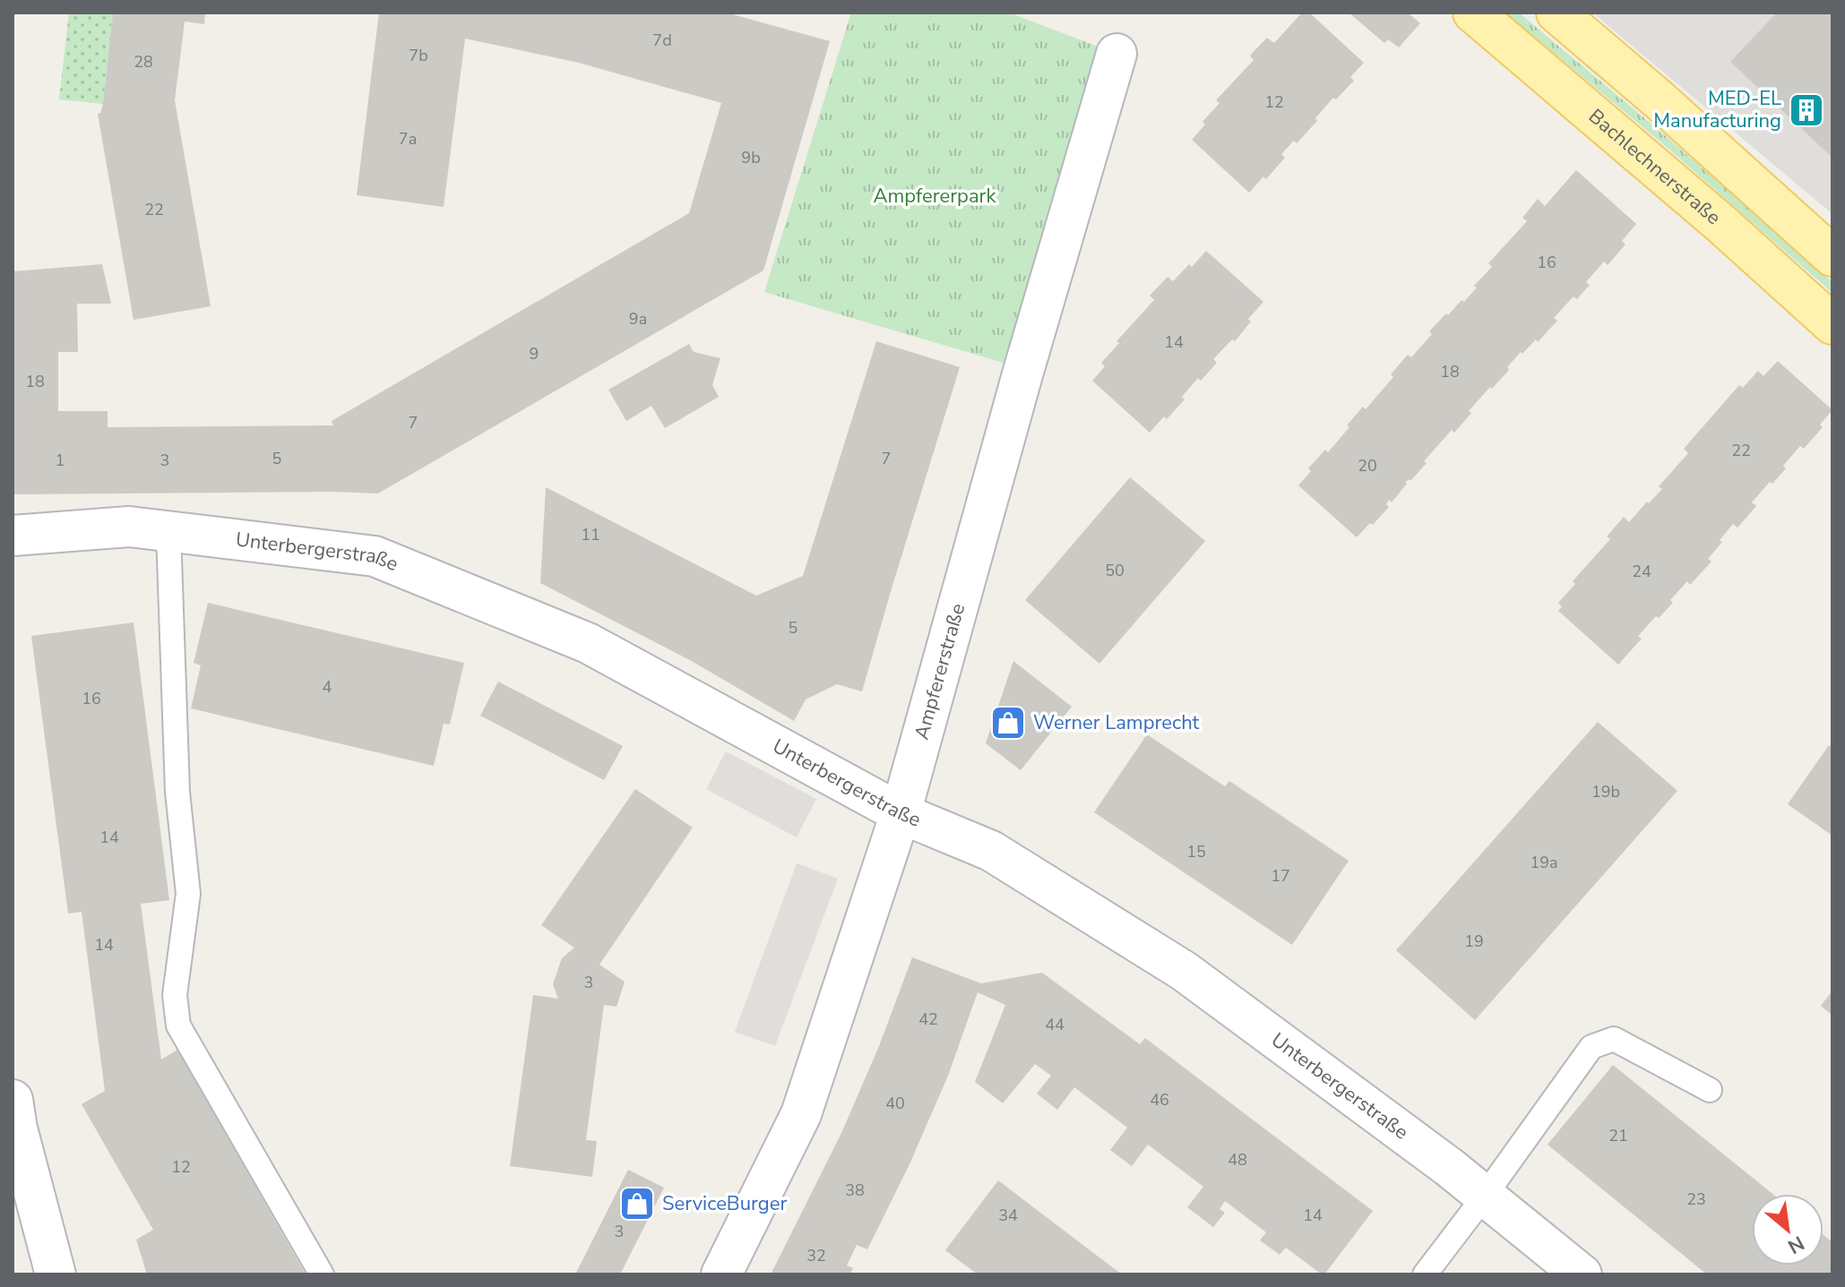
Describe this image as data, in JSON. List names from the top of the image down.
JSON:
{
  "streets": {
    "main road": ["Bachlechnerstraße"],
    "street": ["Unterbergerstraße", "Ampfererstraße"]
  },
  "crossings": [
    ["Unterbergerstraße", "Ampfererstraße"]
  ],
  "parks": ["Ampfererpark"],
  "places": {
    "building": ["MED-EL Manufacturing"],
    "shop": ["Werner Lamprecht", "ServiceBurger"]
  },
  "house_numbers": [
    "7d",
    "7b",
    "28",
    "12",
    "7a",
    "9b",
    "22",
    "16",
    "9a",
    "14",
    "9",
    "18",
    "18",
    "7",
    "22",
    "5",
    "7",
    "1",
    "3",
    "20",
    "11",
    "50",
    "24",
    "5",
    "4",
    "16",
    "19b",
    "14",
    "15",
    "19a",
    "17",
    "19",
    "14",
    "3",
    "42",
    "44",
    "46",
    "40",
    "21",
    "48",
    "12",
    "38",
    "23",
    "34",
    "14",
    "3",
    "32"
  ],
  "north": "bottom right"
}
